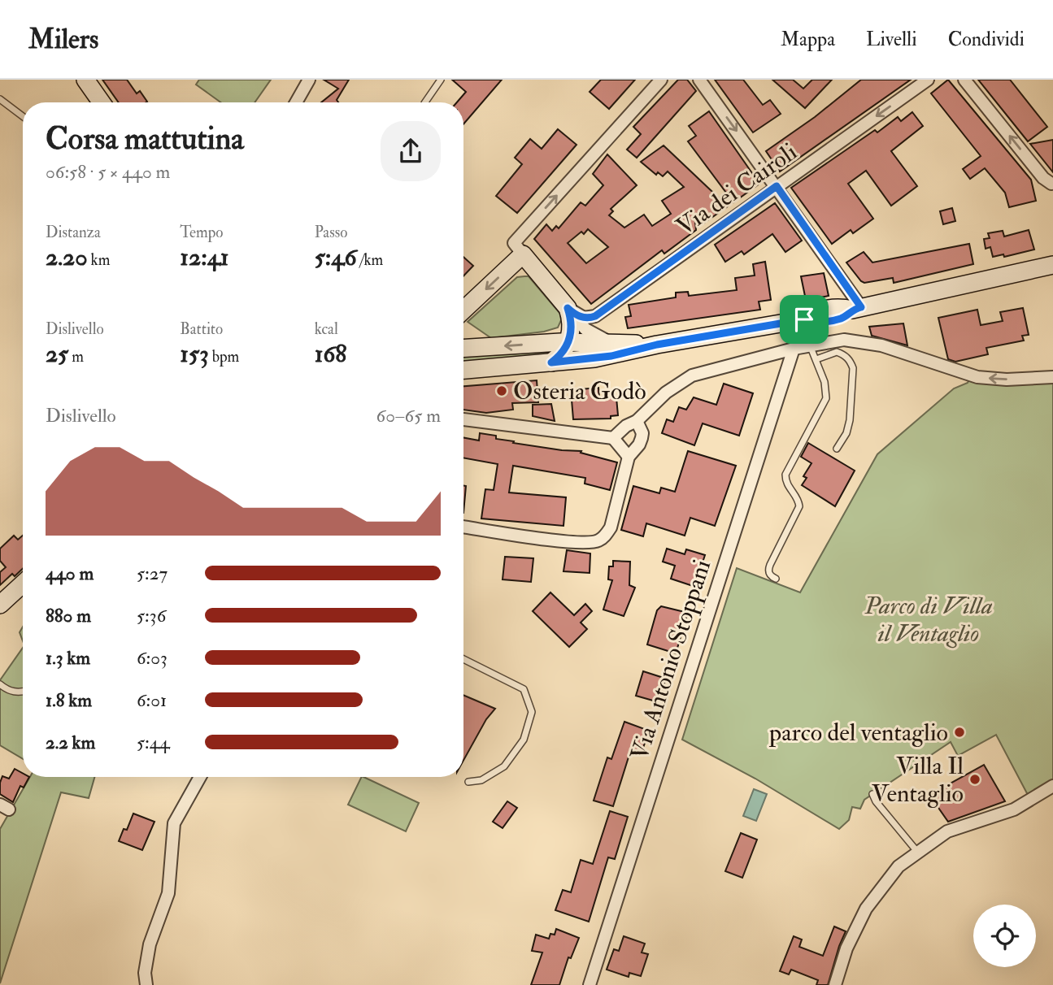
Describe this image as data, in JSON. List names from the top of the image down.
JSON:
{
  "streets": {
    "street": ["Via dei Cairoli", "Via Antonio Stoppani"]
  },
  "one_way": ["Via dei Cairoli"],
  "parks": ["Parco di Villa il Ventaglio"],
  "places": ["Osteria Godò", "parco del ventaglio", "Villa Il Ventaglio"],
  "page": {
    "header": "Milers",
    "nav": ["Mappa", "Livelli", "Condividi"],
    "heading": ["Corsa mattutina", "06:58 · 5 × 440 m"],
    "stats": [
      ["Distanza", "2.20 km"],
      ["Tempo", "12:41"],
      ["Passo", "5:46 /km"],
      ["Dislivello", "25 m"],
      ["Battito", "153 bpm"],
      ["kcal", "168"]
    ],
    "chart": ["Dislivello", "60–65 m"],
    "list": [
      {
        "name": "440 m",
        "note": "5:27"
      },
      {
        "name": "880 m",
        "note": "5:36"
      },
      {
        "name": "1.3 km",
        "note": "6:03"
      },
      {
        "name": "1.8 km",
        "note": "6:01"
      },
      {
        "name": "2.2 km",
        "note": "5:44"
      }
    ]
  }
}
